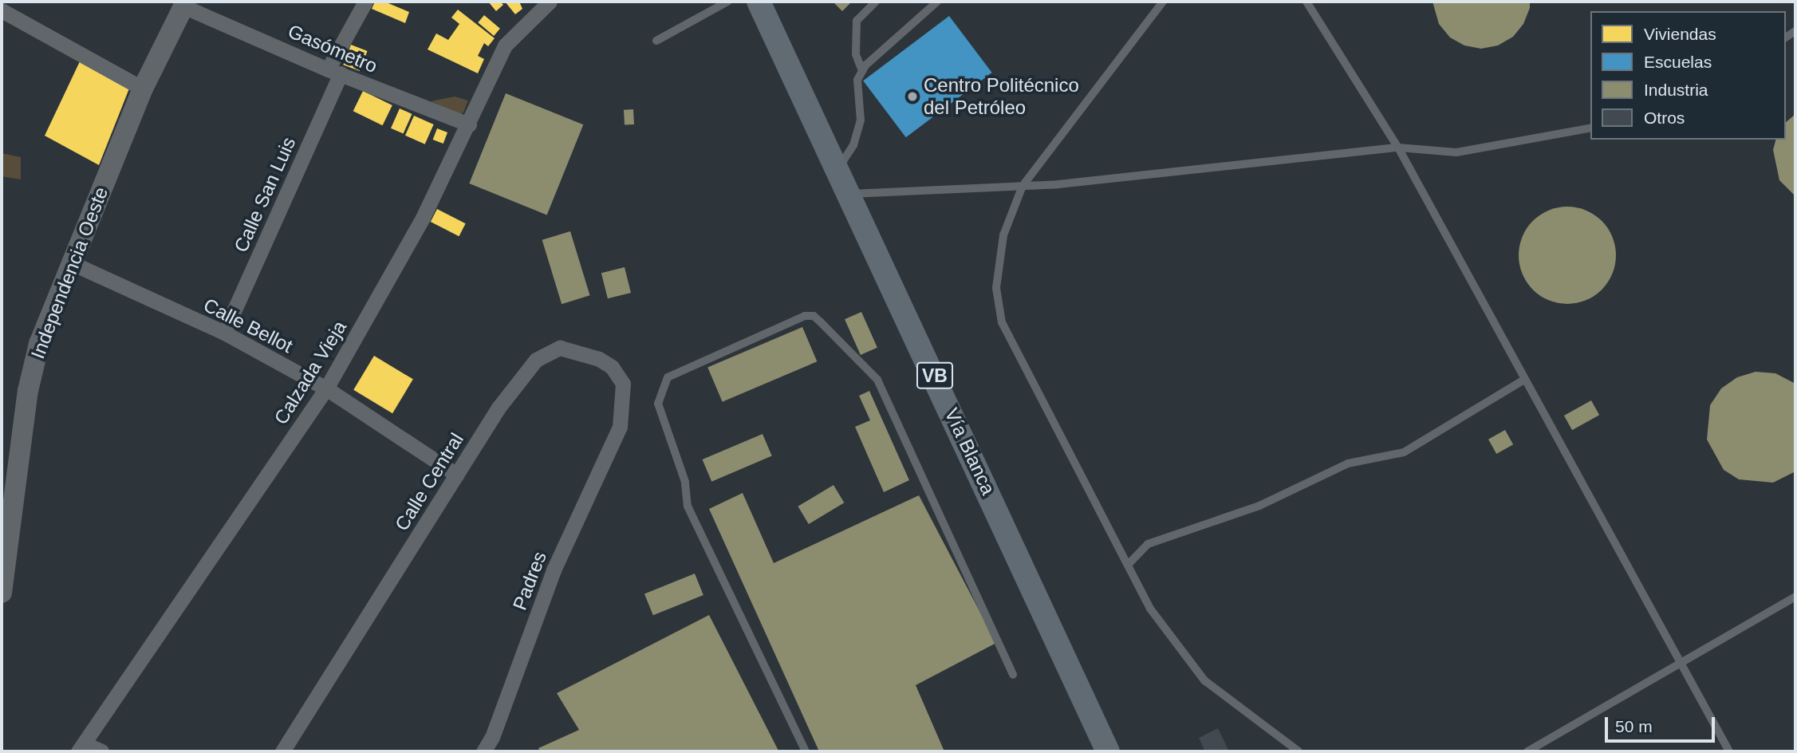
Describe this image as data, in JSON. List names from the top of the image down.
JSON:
{
  "streets": {
    "main road": ["Independencia Oeste", "VB", "Vía Blanca"],
    "street": [
      "Gasómetro",
      "Calle San Luis",
      "Calle Bellot",
      "Calzada Vieja",
      "Calle Central",
      "Padres"
    ]
  },
  "crossings": [
    ["Gasómetro", "Calle San Luis"],
    ["Gasómetro", "Independencia Oeste"],
    ["Gasómetro", "Calzada Vieja"],
    ["Calle San Luis", "Calle Bellot"],
    ["Independencia Oeste", "Calle Bellot"],
    ["Calle Bellot", "Calzada Vieja"],
    ["Calle Bellot", "Calle Central"],
    ["Calle Central", "Padres"]
  ],
  "places": ["Centro Politécnico del Petróleo"],
  "legend": [
    "Viviendas",
    "Escuelas",
    "Industria",
    "Otros"
  ],
  "scale_bar": "50 m"
}
